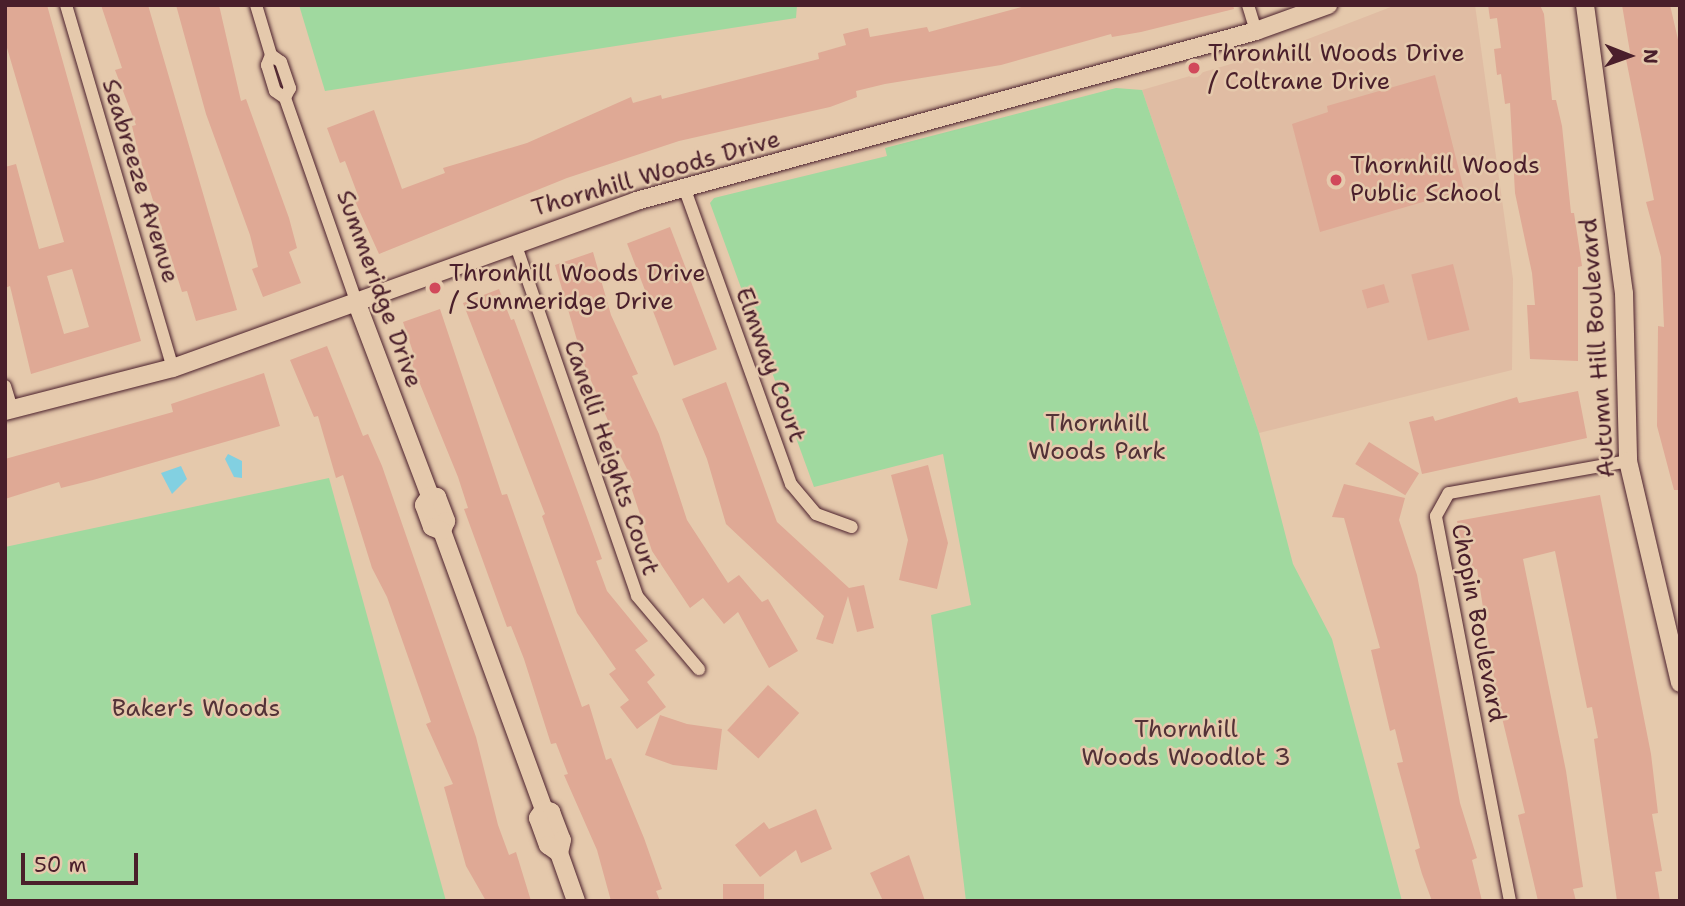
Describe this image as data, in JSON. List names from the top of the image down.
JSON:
{
  "streets": {
    "street": [
      "Thornhill Woods Drive",
      "Seabreeze Avenue",
      "Summeridge Drive",
      "Autumn Hill Boulevard",
      "Elmway Court",
      "Canelli Heights Court",
      "Chopin Boulevard"
    ]
  },
  "crossings": [
    ["Thornhill Woods Drive", "Seabreeze Avenue"],
    ["Thornhill Woods Drive", "Summeridge Drive"],
    ["Thornhill Woods Drive", "Elmway Court"],
    ["Thornhill Woods Drive", "Canelli Heights Court"],
    ["Autumn Hill Boulevard", "Chopin Boulevard"]
  ],
  "parks": ["Thornhill Woods Park", "Baker's Woods", "Thornhill Woods Woodlot 3"],
  "places": ["Thronhill Woods Drive / Coltrane Drive", "Thornhill Woods Public School", "Thronhill Woods Drive / Summeridge Drive"],
  "scale_bar": "50 m",
  "north": "right"
}
